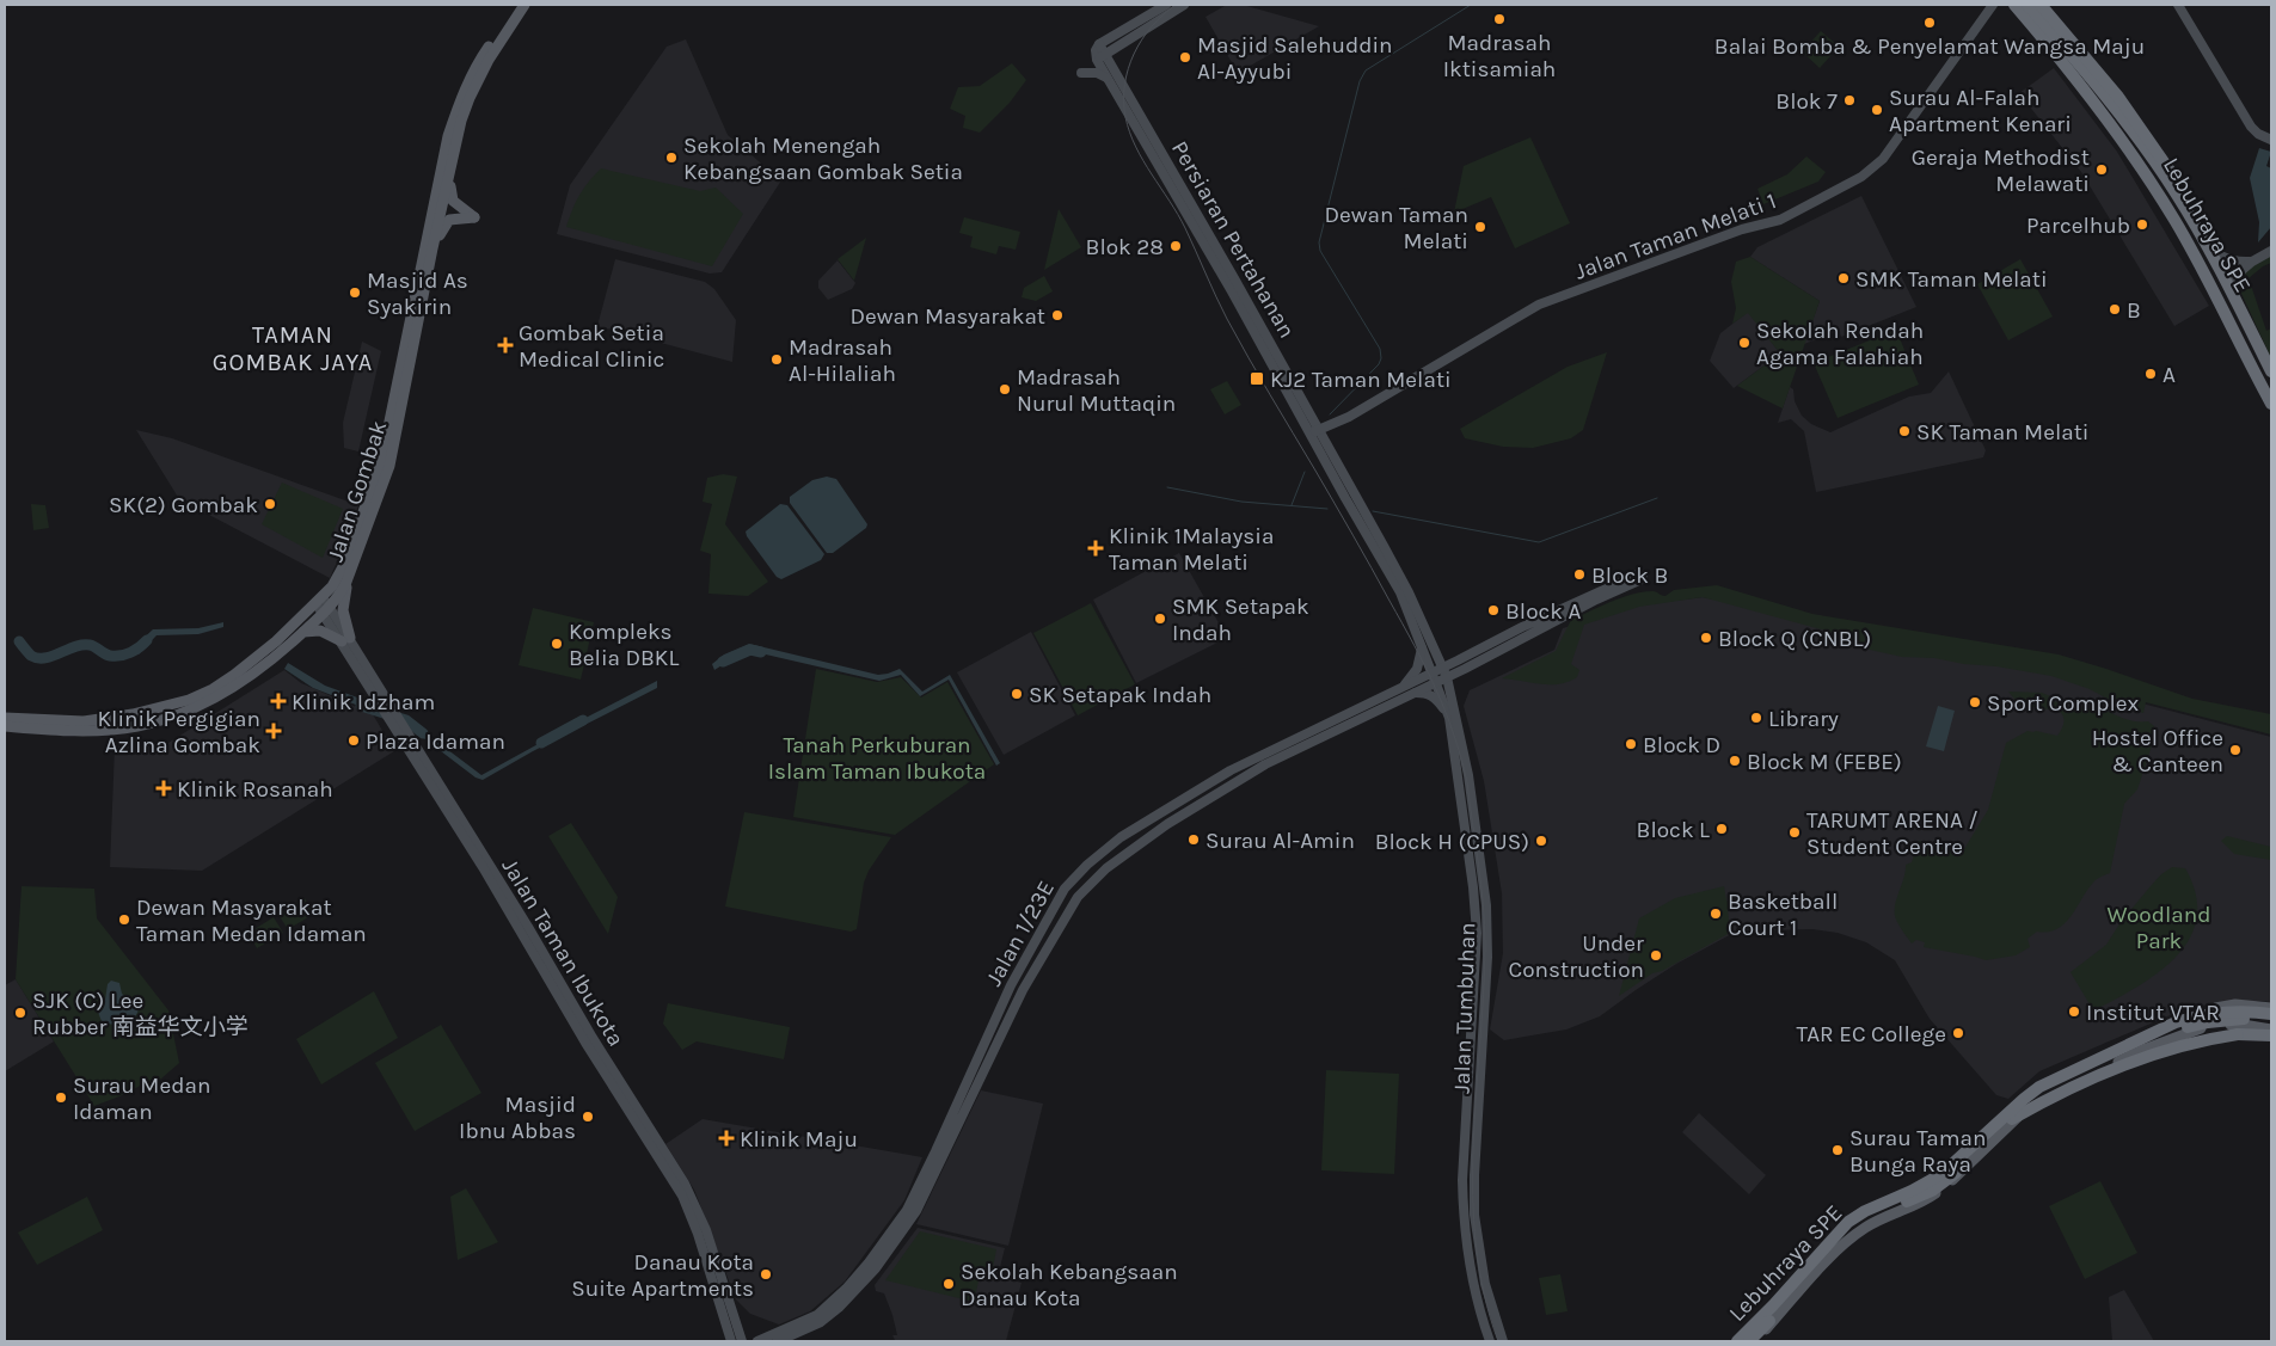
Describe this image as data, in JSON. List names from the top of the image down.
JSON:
{
  "streets": {
    "highway": ["Lebuhraya SPE"],
    "main road": [
      "Jalan Taman Melati 1",
      "Persiaran Pertahanan",
      "Jalan Gombak",
      "Jalan 1/23E",
      "Jalan Taman Ibukota",
      "Jalan Tumbuhan"
    ]
  },
  "crossings": [
    ["Jalan Taman Melati 1", "Persiaran Pertahanan"],
    ["Persiaran Pertahanan", "Jalan 1/23E"],
    ["Persiaran Pertahanan", "Jalan Tumbuhan"],
    ["Jalan Gombak", "Jalan Taman Ibukota"],
    ["Jalan 1/23E", "Jalan Tumbuhan"]
  ],
  "districts": ["TAMAN GOMBAK JAYA"],
  "parks": ["Tanah Perkuburan Islam Taman Ibukota", "Woodland Park"],
  "places": {
    "other": [
      "Madrasah Iktisamiah",
      "Balai Bomba & Penyelamat Wangsa Maju",
      "Masjid Salehuddin Al-Ayyubi",
      "Blok 7",
      "Surau Al-Falah Apartment Kenari",
      "Sekolah Menengah Kebangsaan Gombak Setia",
      "Geraja Methodist Melawati",
      "Parcelhub",
      "Dewan Taman Melati",
      "Blok 28",
      "SMK Taman Melati",
      "Masjid As Syakirin",
      "B",
      "Dewan Masyarakat",
      "Sekolah Rendah Agama Falahiah",
      "Madrasah Al-Hilaliah",
      "A",
      "Madrasah Nurul Muttaqin",
      "SK Taman Melati",
      "SK(2) Gombak",
      "Block B",
      "Block A",
      "SMK Setapak Indah",
      "Block Q (CNBL)",
      "Kompleks Belia DBKL",
      "SK Setapak Indah",
      "Sport Complex",
      "Library",
      "Plaza Idaman",
      "Block D",
      "Hostel Office & Canteen",
      "Block M (FEBE)",
      "Block L",
      "TARUMT ARENA / Student Centre",
      "Surau Al-Amin",
      "Block H (CPUS)",
      "Basketball Court 1",
      "Dewan Masyarakat Taman Medan Idaman",
      "Under Construction",
      "Institut VTAR",
      "SJK (C) Lee Rubber 南益华文小学",
      "TAR EC College",
      "Surau Medan Idaman",
      "Masjid Ibnu Abbas",
      "Surau Taman Bunga Raya",
      "Danau Kota Suite Apartments",
      "Sekolah Kebangsaan Danau Kota"
    ],
    "health": [
      "Gombak Setia Medical Clinic",
      "Klinik 1Malaysia Taman Melati",
      "Klinik Idzham",
      "Klinik Pergigian Azlina Gombak",
      "Klinik Rosanah",
      "Klinik Maju"
    ],
    "transit": ["KJ2 Taman Melati"]
  }
}
